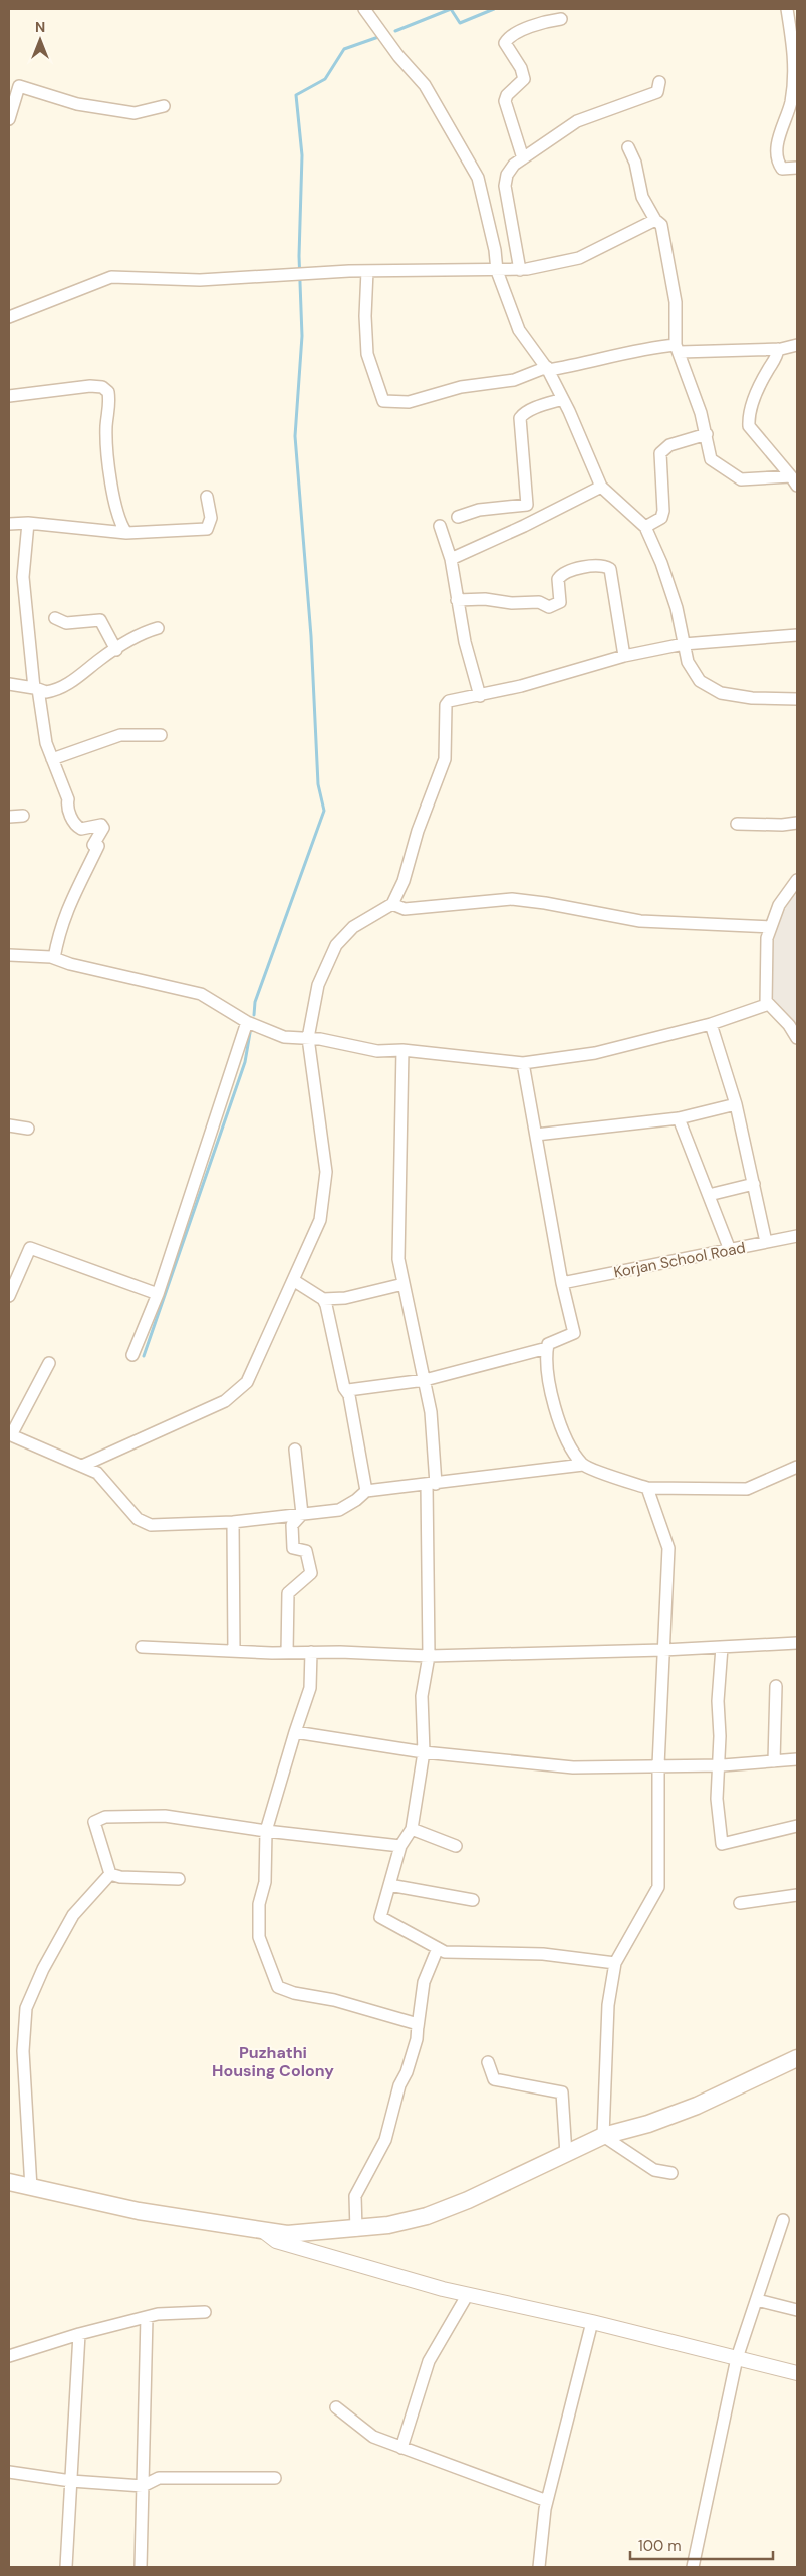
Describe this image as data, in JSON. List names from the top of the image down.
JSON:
{
  "streets": {
    "street": ["Korjan School Road"]
  },
  "districts": ["Puzhathi Housing Colony"],
  "scale_bar": "100 m",
  "north": "top"
}
